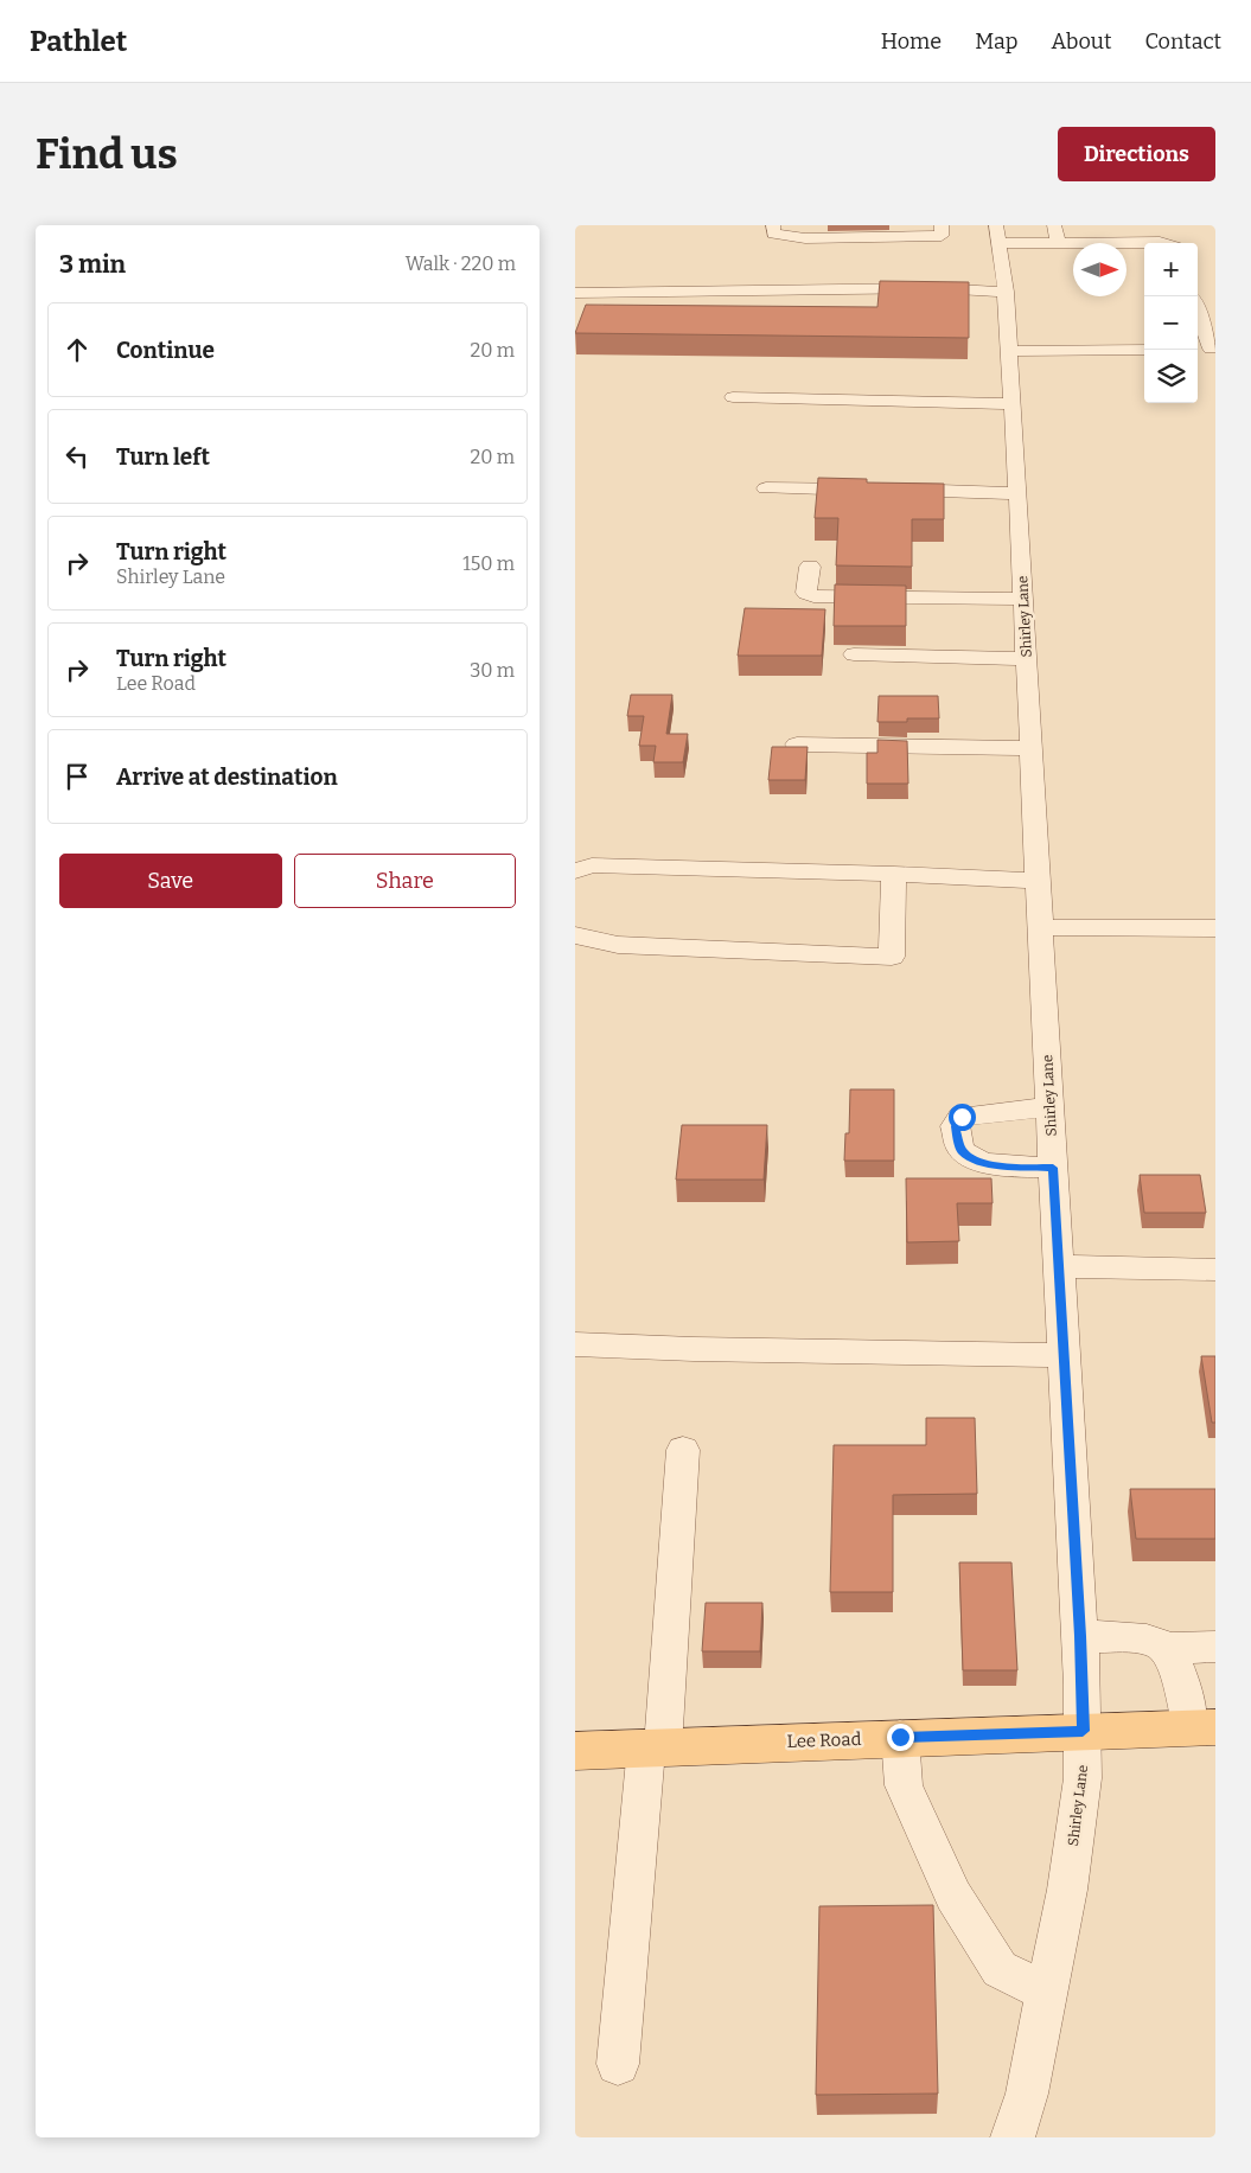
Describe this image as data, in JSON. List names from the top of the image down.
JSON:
{
  "streets": {
    "main road": ["Lee Road"],
    "street": ["Shirley Lane"]
  },
  "crossings": [
    ["Shirley Lane", "Lee Road"]
  ],
  "north": "right",
  "page": {
    "header": "Pathlet",
    "nav": [
      "Home",
      "Map",
      "About",
      "Contact"
    ],
    "buttons": [
      "Directions",
      ["Save", "Share"]
    ],
    "title": "Find us",
    "heading": ["3 min", "Walk · 220 m"],
    "map_buttons": ["+", "−"],
    "list": [
      ["Continue", "20 m"],
      ["Turn left", "20 m"],
      ["Turn right", "Shirley Lane", "150 m"],
      ["Turn right", "Lee Road", "30 m"],
      "Arrive at destination"
    ]
  }
}
